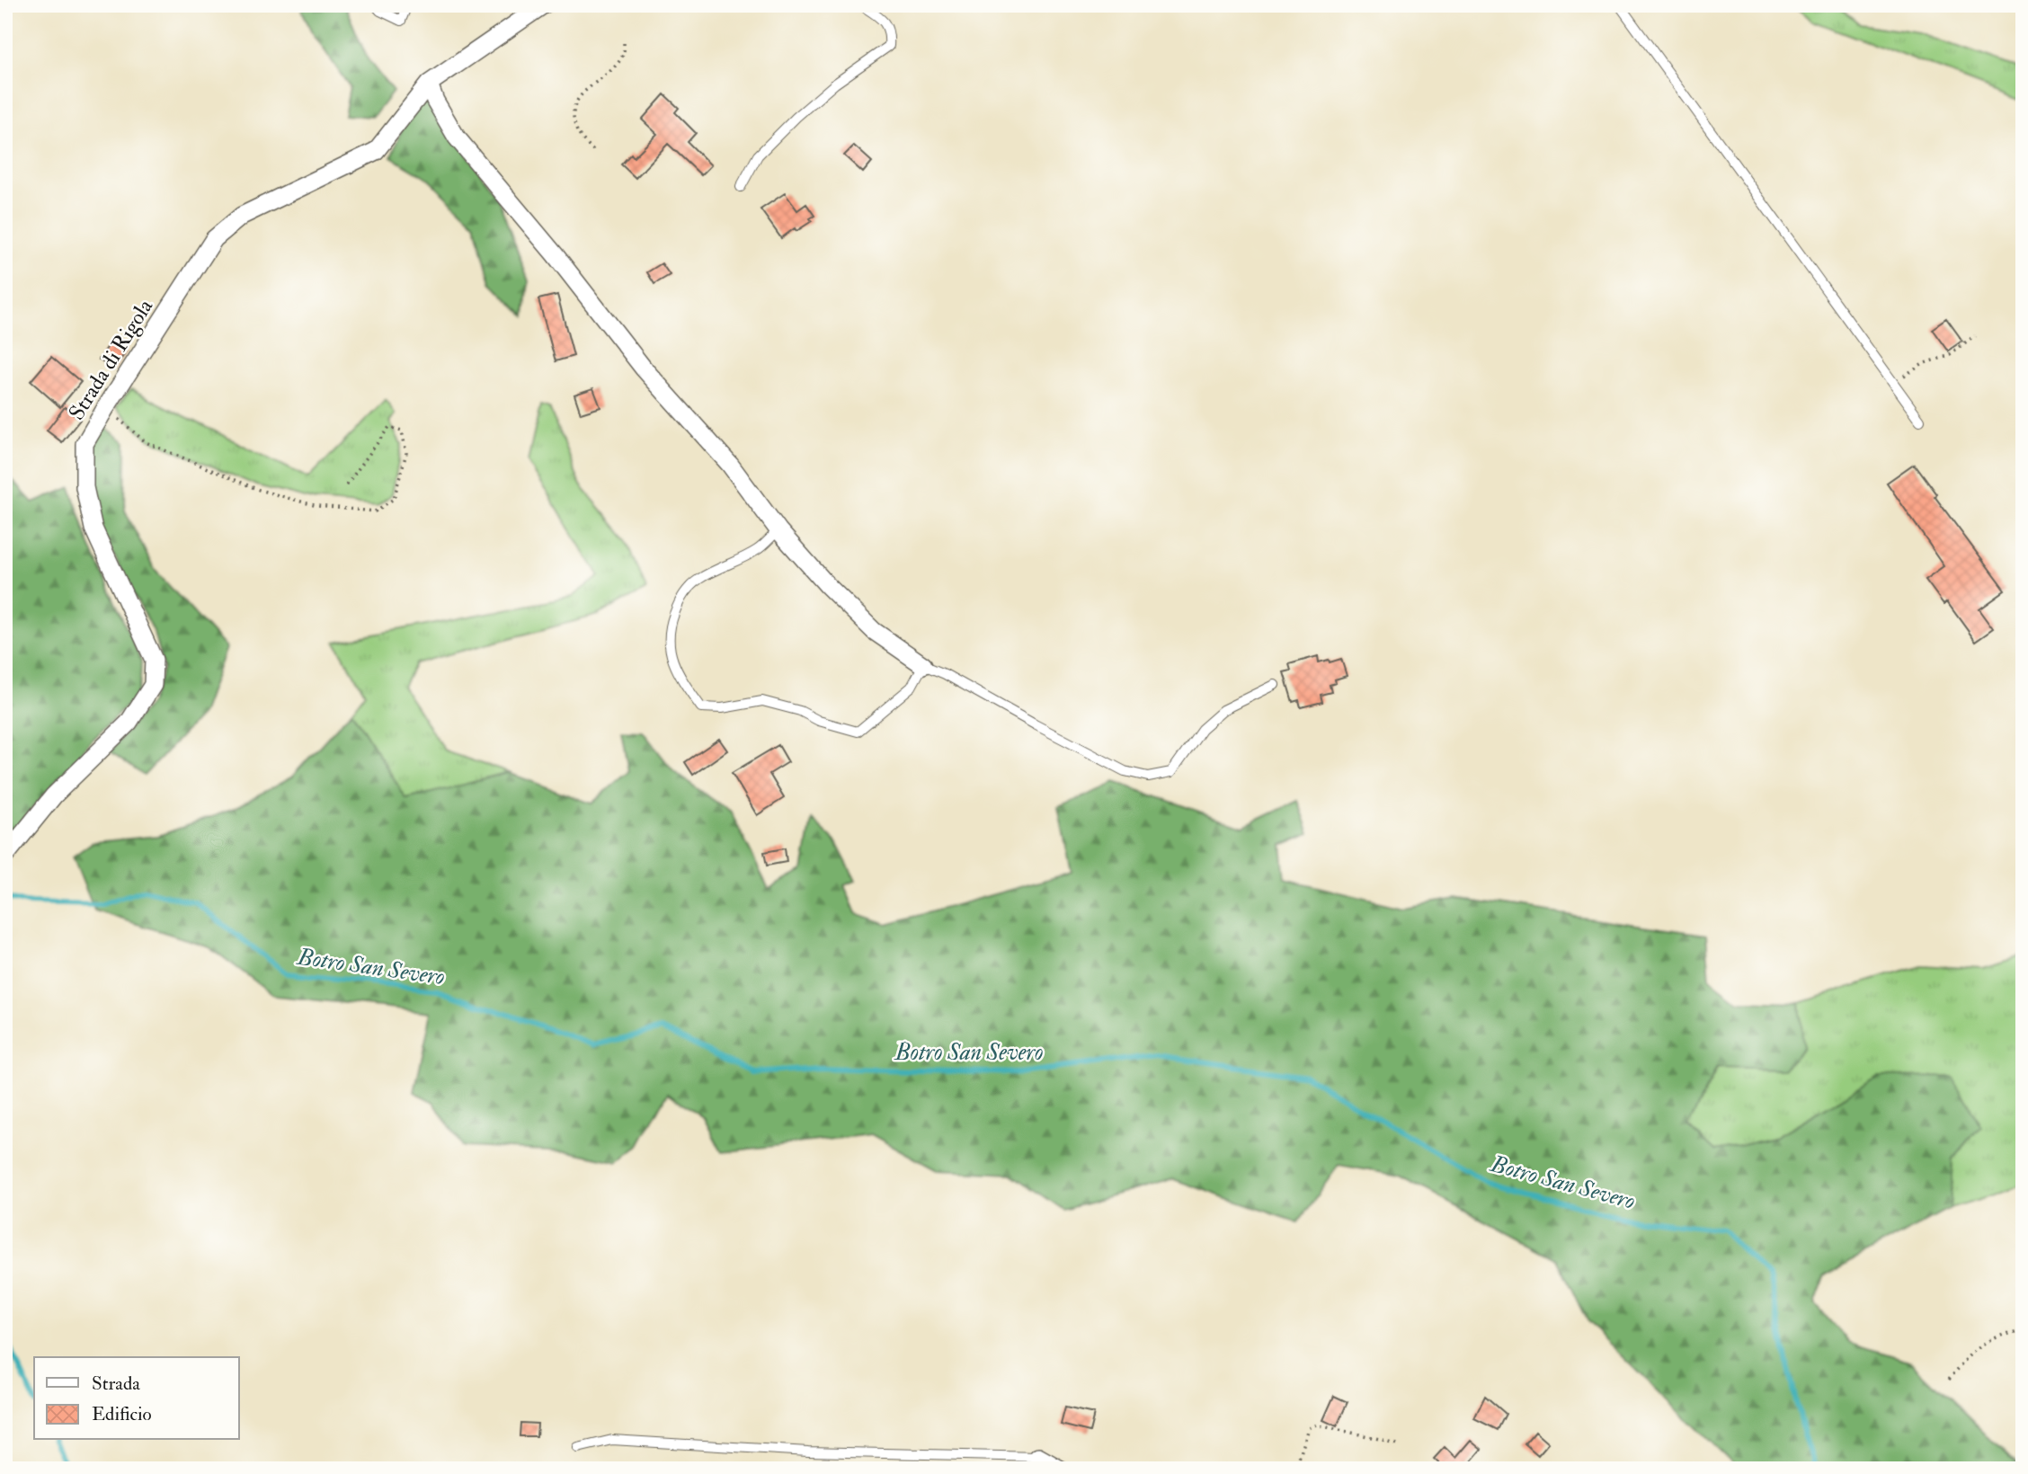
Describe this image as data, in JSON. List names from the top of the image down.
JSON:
{
  "streets": {
    "street": ["Strada di Rigola"]
  },
  "water": ["Botro San Severo"],
  "legend": ["Strada", "Edificio"]
}
